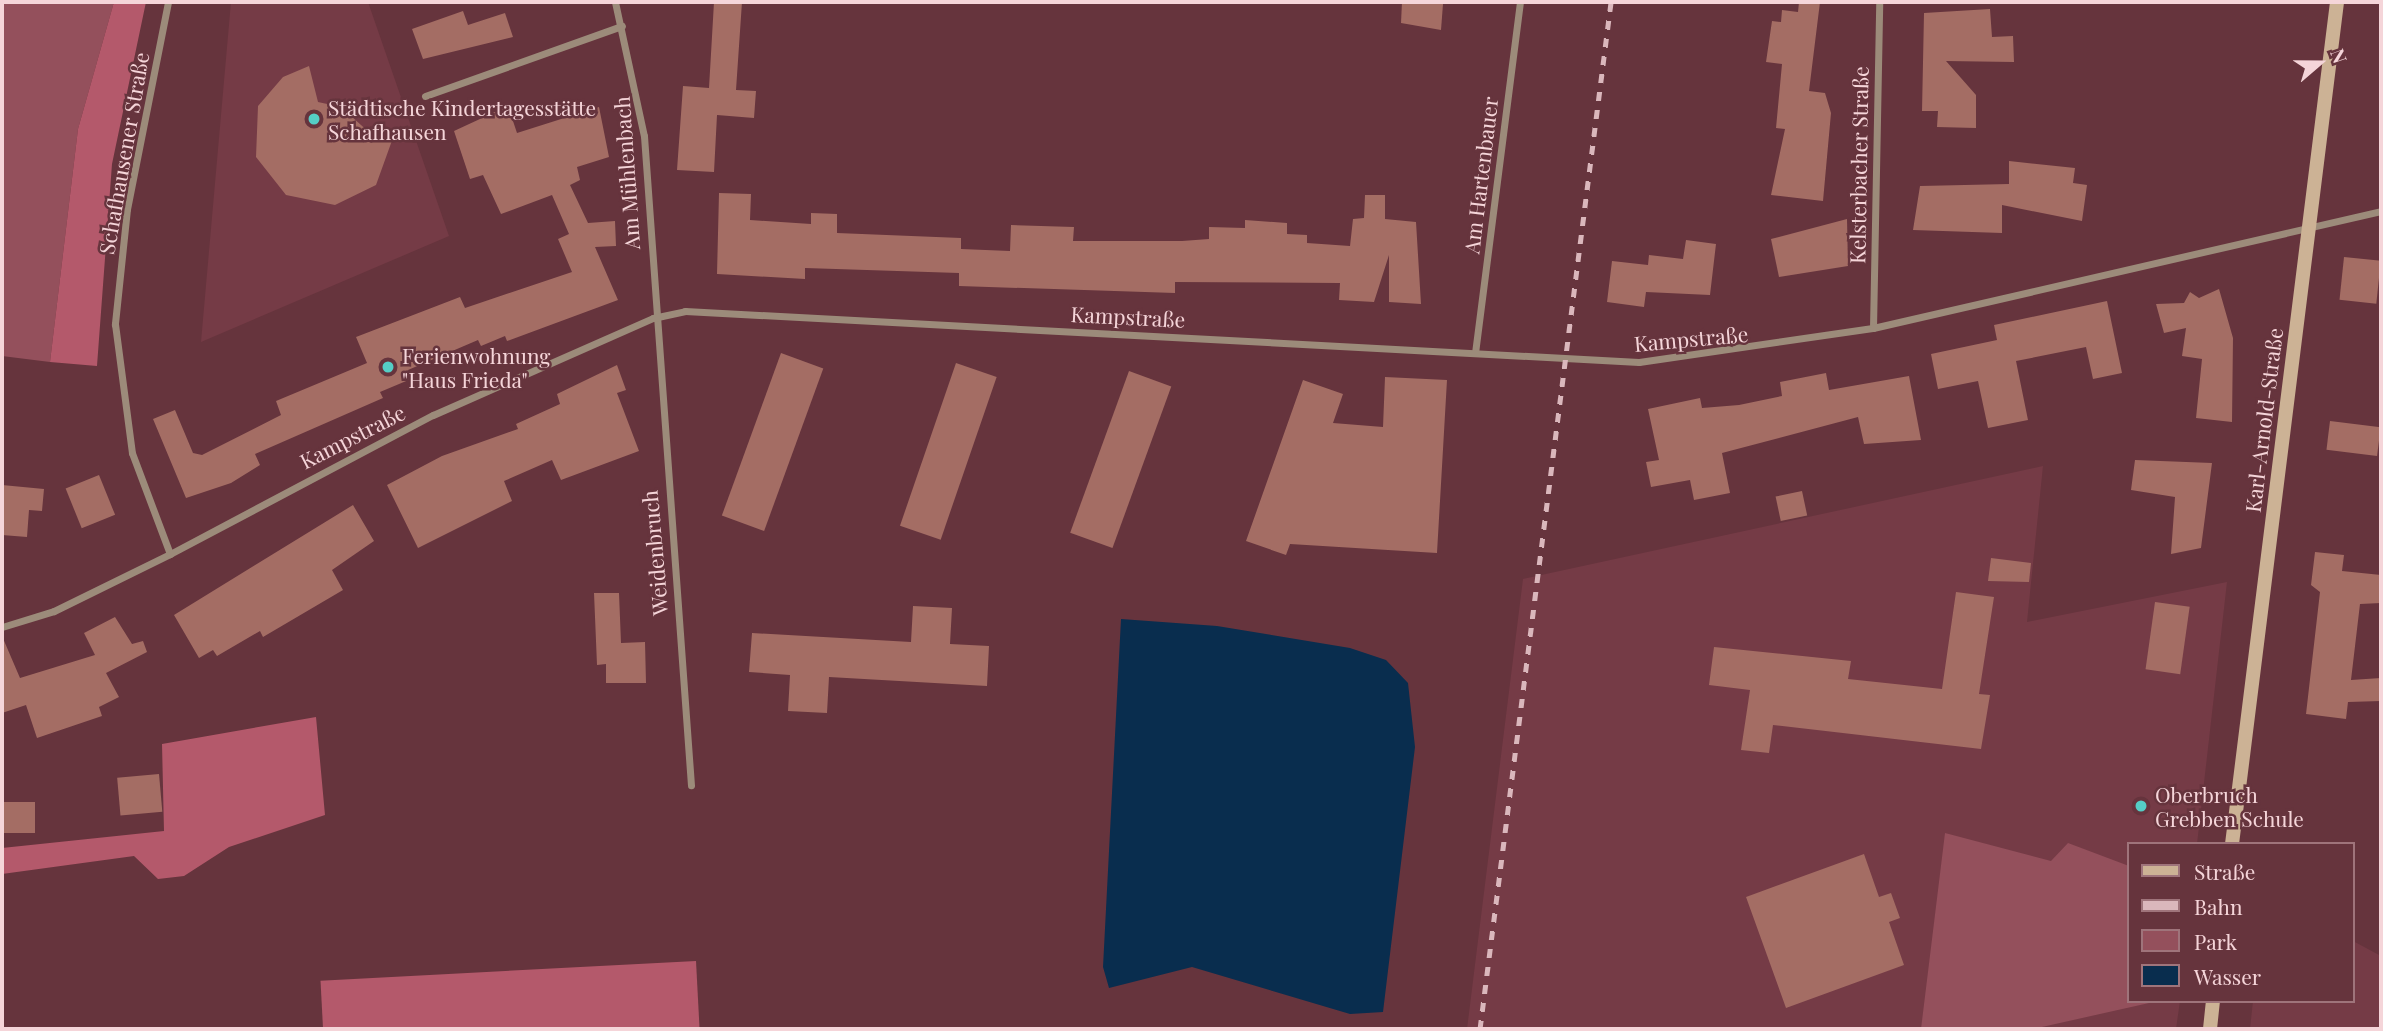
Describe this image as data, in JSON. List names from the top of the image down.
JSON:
{
  "streets": {
    "main road": ["Karl-Arnold-Straße"],
    "street": [
      "Schafhausener Straße",
      "Kelsterbacher Straße",
      "Am Mühlenbach",
      "Am Hartenbauer",
      "Kampstraße",
      "Weidenbruch"
    ]
  },
  "crossings": [
    ["Schafhausener Straße", "Kampstraße"],
    ["Kelsterbacher Straße", "Kampstraße"],
    ["Am Mühlenbach", "Kampstraße"],
    ["Am Mühlenbach", "Weidenbruch"],
    ["Am Hartenbauer", "Kampstraße"],
    ["Kampstraße", "Karl-Arnold-Straße"],
    ["Kampstraße", "Weidenbruch"]
  ],
  "places": ["Städtische Kindertagesstätte Schafhausen", "Ferienwohnung \"Haus Frieda\"", "Oberbruch Grebben Schule"],
  "legend": [
    "Straße",
    "Bahn",
    "Park",
    "Wasser"
  ],
  "north": "right"
}
